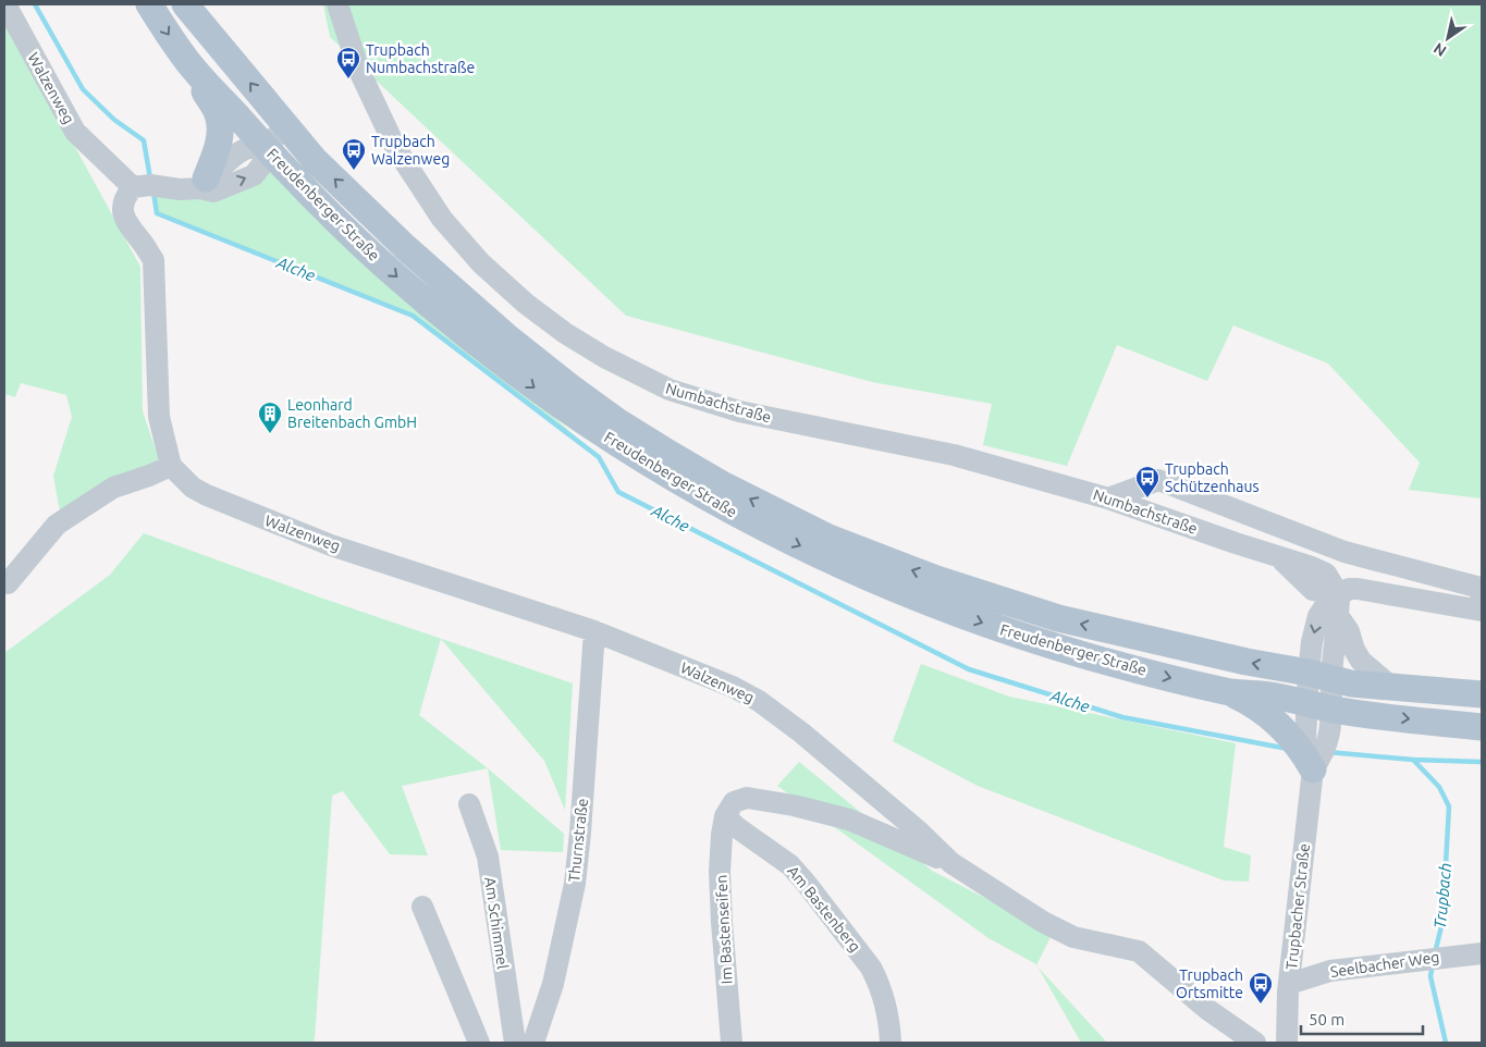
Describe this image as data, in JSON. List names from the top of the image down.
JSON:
{
  "streets": {
    "main road": ["Freudenberger Straße"],
    "street": [
      "Walzenweg",
      "Numbachstraße",
      "Thurnstraße",
      "Trupbacher Straße",
      "Am Bastenberg",
      "Am Schimmel",
      "Im Bastenseifen",
      "Seelbacher Weg"
    ]
  },
  "crossings": [
    ["Walzenweg", "Thurnstraße"],
    ["Freudenberger Straße", "Trupbacher Straße"],
    ["Trupbacher Straße", "Seelbacher Weg"],
    ["Am Bastenberg", "Im Bastenseifen"]
  ],
  "water": ["Alche", "Trupbach"],
  "places": {
    "bus stop": [
      "Trupbach Numbachstraße",
      "Trupbach Walzenweg",
      "Trupbach Schützenhaus",
      "Trupbach Ortsmitte"
    ],
    "building": ["Leonhard Breitenbach GmbH"]
  },
  "scale_bar": "50 m",
  "north": "bottom left"
}
